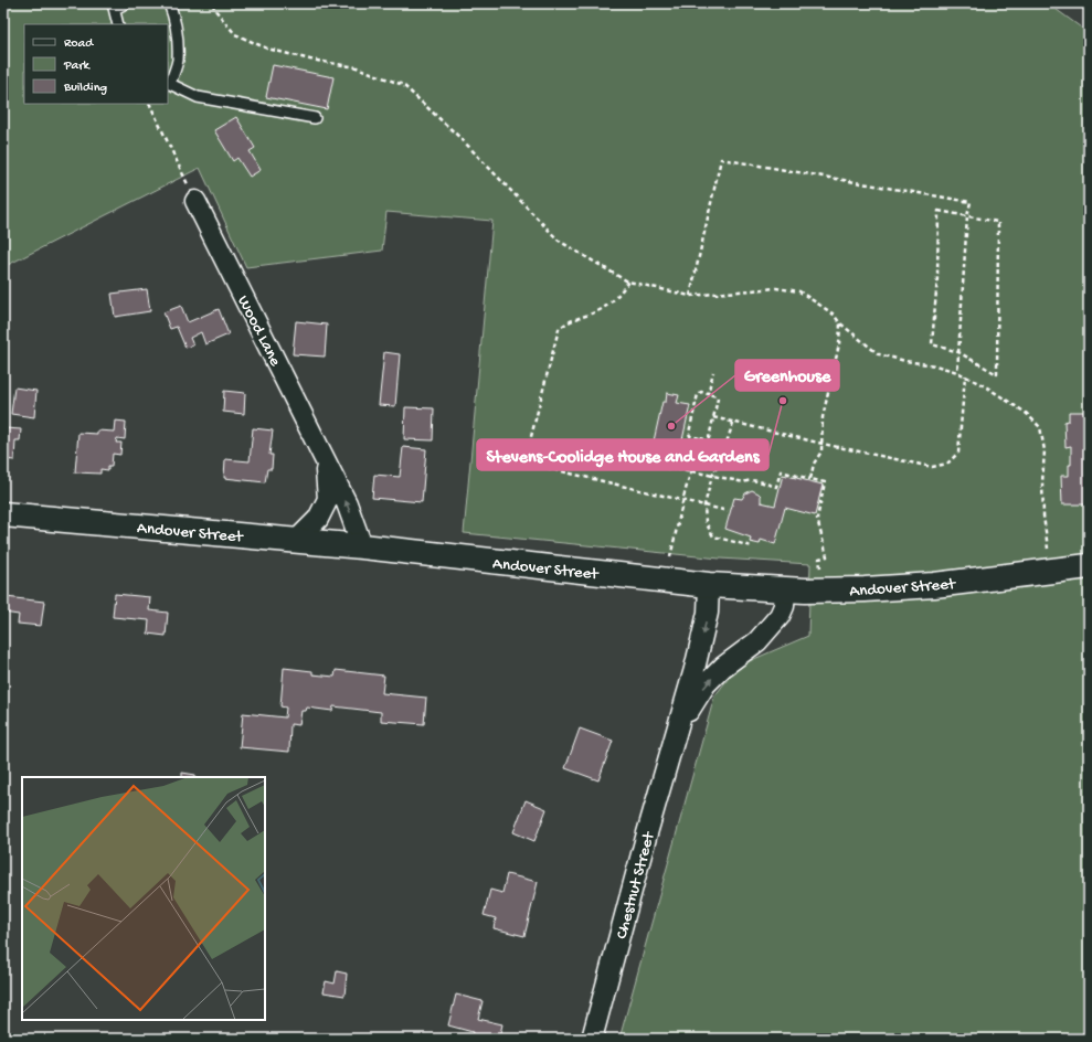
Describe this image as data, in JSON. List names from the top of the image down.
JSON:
{
  "streets": {
    "main road": ["Andover Street"],
    "street": ["Wood Lane", "Chestnut Street"]
  },
  "crossings": [
    ["Wood Lane", "Andover Street"],
    ["Andover Street", "Chestnut Street"]
  ],
  "places": ["Stevens-Coolidge House and Gardens", "Greenhouse"],
  "legend": ["Road", "Park", "Building"]
}
